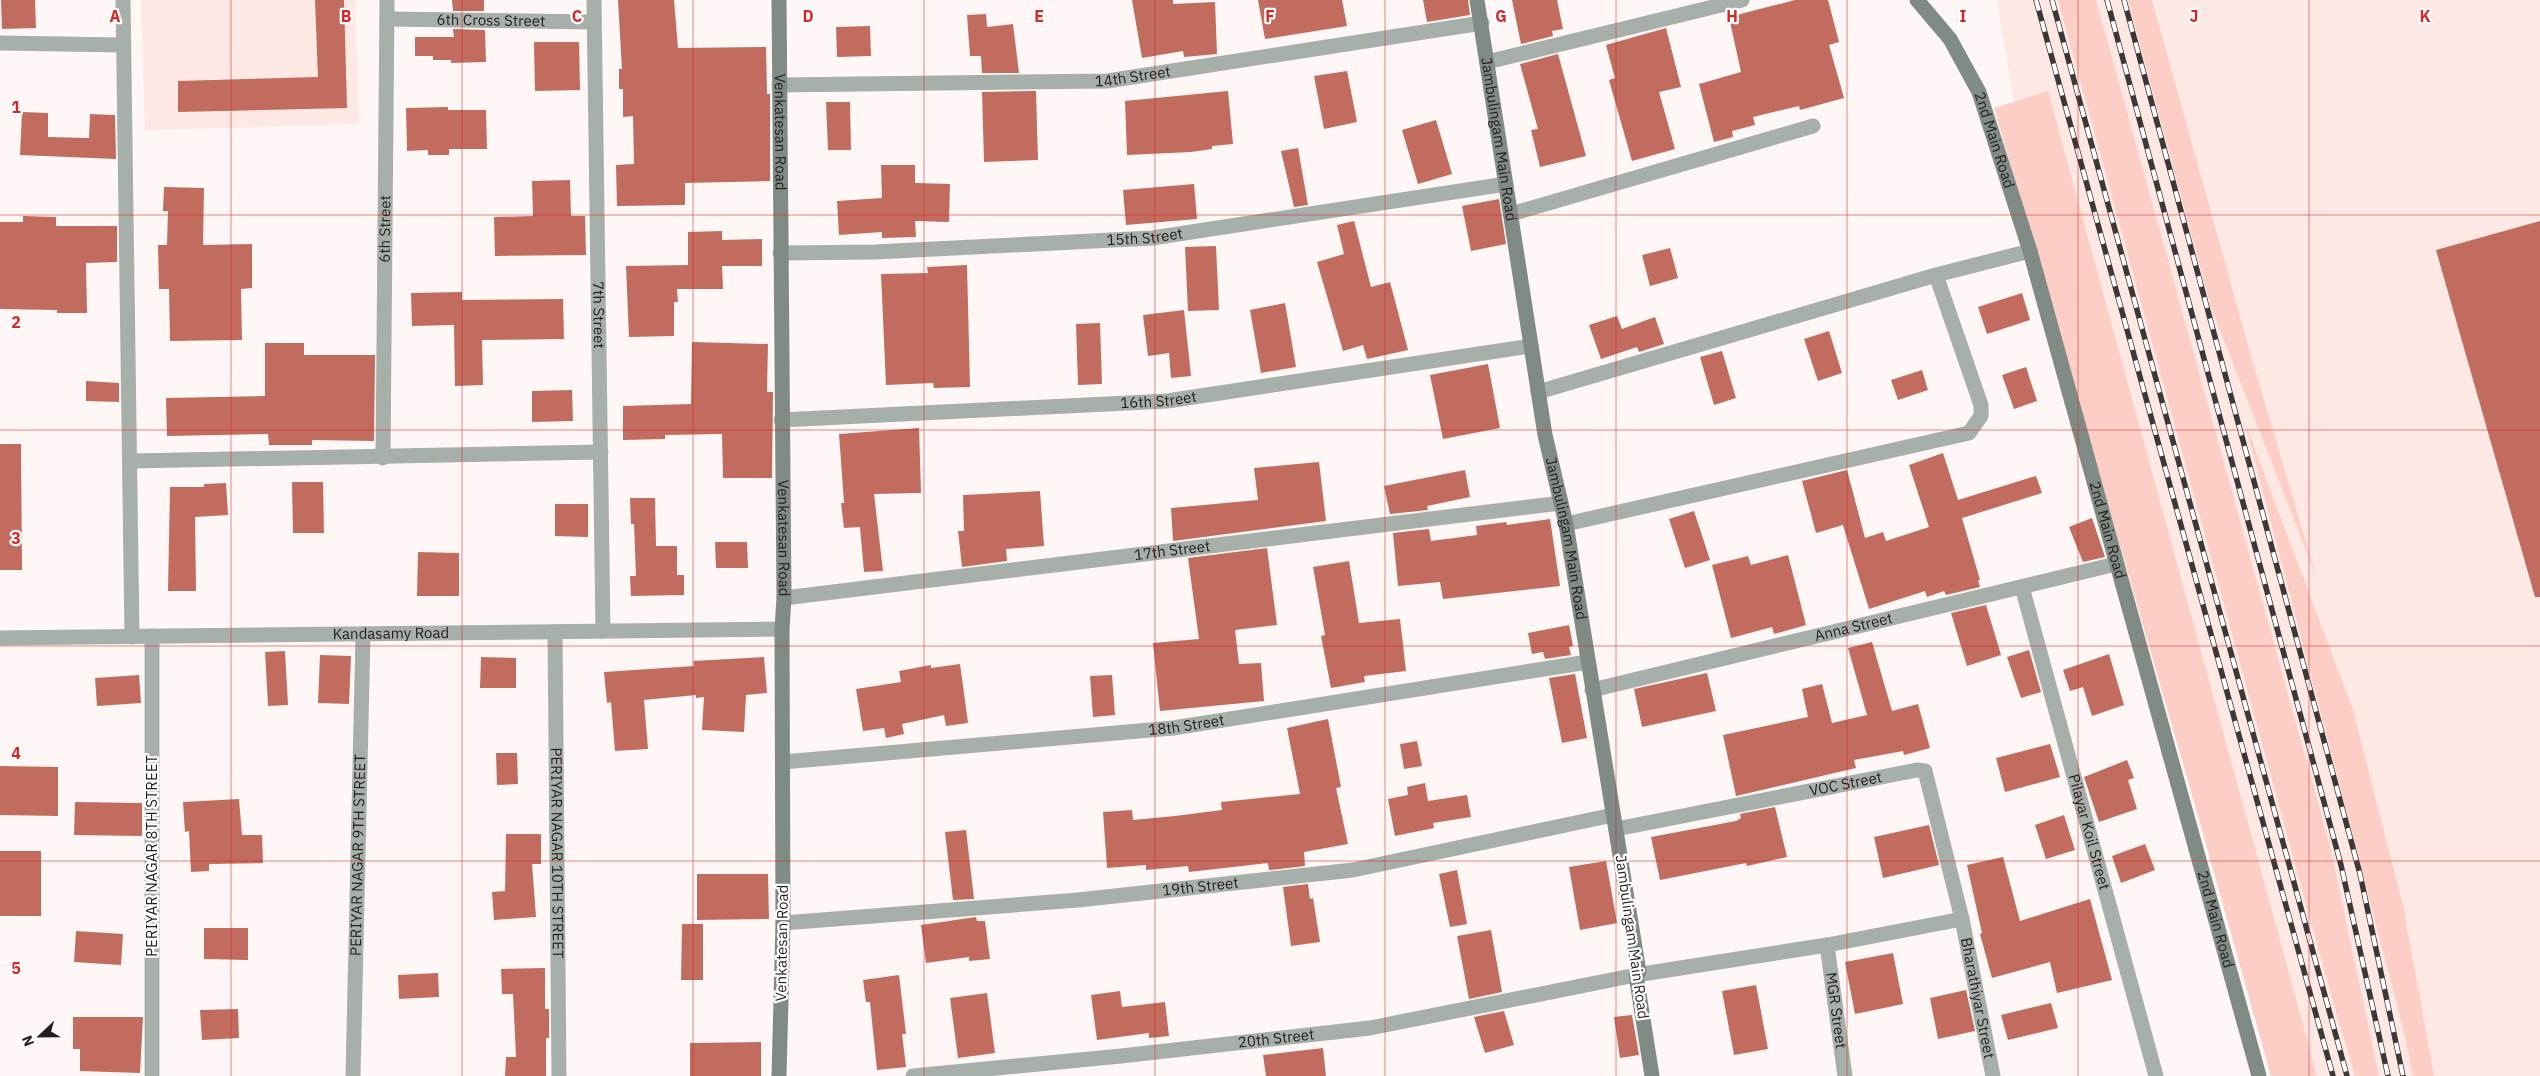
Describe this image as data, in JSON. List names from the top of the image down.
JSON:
{
  "streets": {
    "street": [
      "6th Cross Street",
      "14th Street",
      "Venkatesan Road",
      "Jambulingam Main Road",
      "2nd Main Road",
      "6th Street",
      "15th Street",
      "7th Street",
      "16th Street",
      "17th Street",
      "Anna Street",
      "Kandasamy Road",
      "18th Street",
      "VOC Street",
      "Pilayar Koil Street",
      "PERIYAR NAGAR 10TH STREET",
      "PERIYAR NAGAR 9TH STREET",
      "PERIYAR NAGAR 8TH STREET",
      "19th Street",
      "Bharathiyar Street",
      "MGR Street",
      "20th Street"
    ]
  },
  "crossings": [
    ["6th Cross Street", "6th Street"],
    ["6th Cross Street", "7th Street"],
    ["14th Street", "Venkatesan Road"],
    ["14th Street", "Jambulingam Main Road"],
    ["Venkatesan Road", "15th Street"],
    ["Venkatesan Road", "16th Street"],
    ["Venkatesan Road", "17th Street"],
    ["Venkatesan Road", "Kandasamy Road"],
    ["Venkatesan Road", "18th Street"],
    ["Venkatesan Road", "19th Street"],
    ["Jambulingam Main Road", "15th Street"],
    ["Jambulingam Main Road", "16th Street"],
    ["Jambulingam Main Road", "17th Street"],
    ["Jambulingam Main Road", "Anna Street"],
    ["Jambulingam Main Road", "18th Street"],
    ["Jambulingam Main Road", "VOC Street"],
    ["Jambulingam Main Road", "19th Street"],
    ["Jambulingam Main Road", "20th Street"],
    ["2nd Main Road", "Anna Street"],
    ["7th Street", "Kandasamy Road"],
    ["Anna Street", "Pilayar Koil Street"],
    ["Kandasamy Road", "PERIYAR NAGAR 10TH STREET"],
    ["Kandasamy Road", "PERIYAR NAGAR 9TH STREET"],
    ["Kandasamy Road", "PERIYAR NAGAR 8TH STREET"],
    ["VOC Street", "19th Street"],
    ["VOC Street", "Bharathiyar Street"],
    ["VOC Street", "20th Street"],
    ["Bharathiyar Street", "20th Street"],
    ["MGR Street", "20th Street"]
  ],
  "north": "left",
  "grid": {
    "columns": [
      "A",
      "B",
      "C",
      "D",
      "E",
      "F",
      "G",
      "H",
      "I",
      "J",
      "K"
    ],
    "rows": [
      "1",
      "2",
      "3",
      "4",
      "5"
    ]
  }
}
